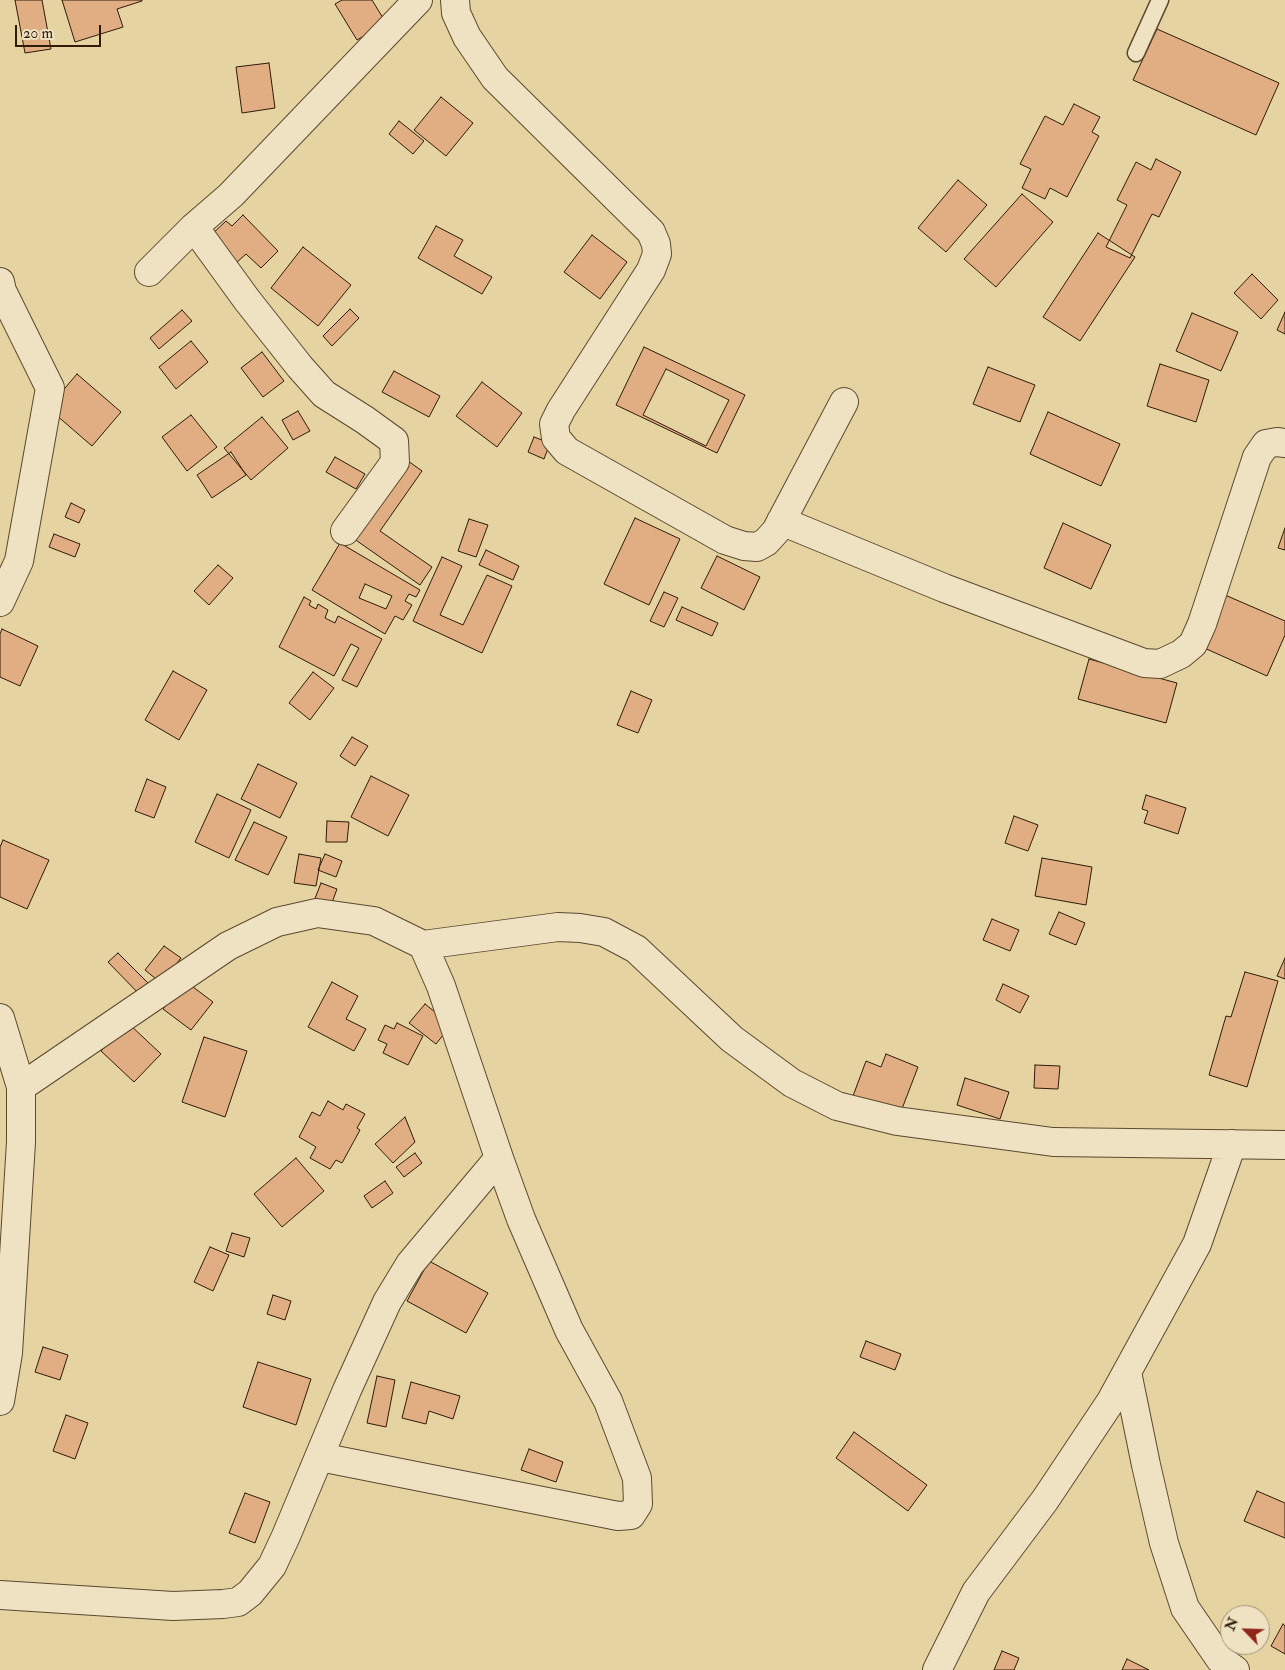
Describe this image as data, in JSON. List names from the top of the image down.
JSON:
{
  "scale_bar": "20 m",
  "north": "top left"
}
